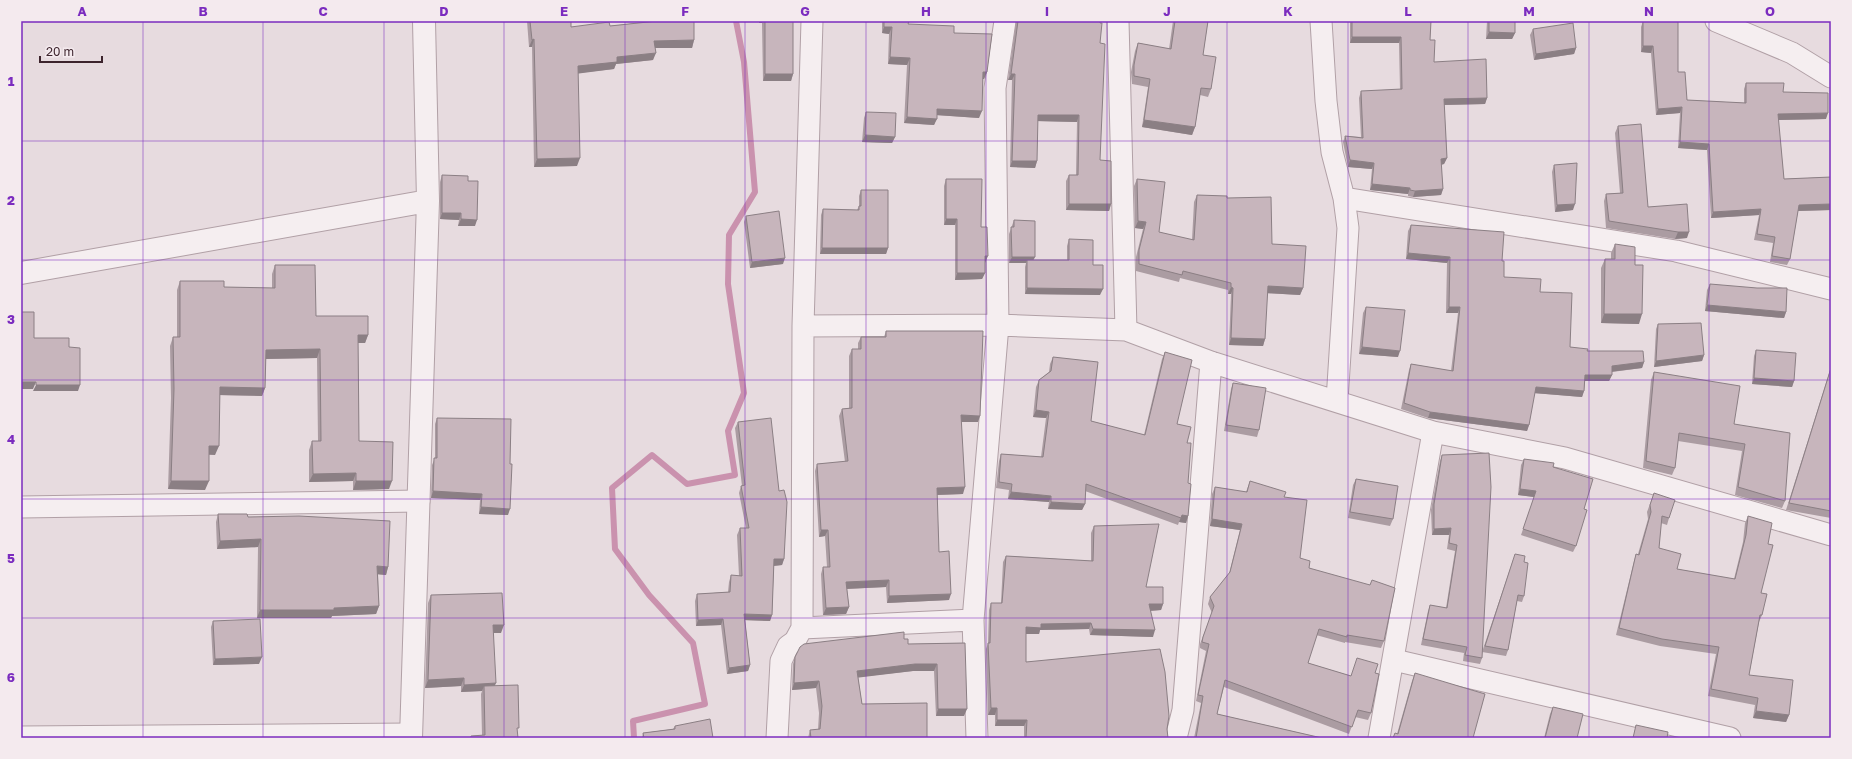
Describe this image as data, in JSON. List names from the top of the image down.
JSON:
{
  "scale_bar": "20 m",
  "grid": {
    "columns": [
      "A",
      "B",
      "C",
      "D",
      "E",
      "F",
      "G",
      "H",
      "I",
      "J",
      "K",
      "L",
      "M",
      "N",
      "O"
    ],
    "rows": [
      "1",
      "2",
      "3",
      "4",
      "5",
      "6"
    ]
  }
}
